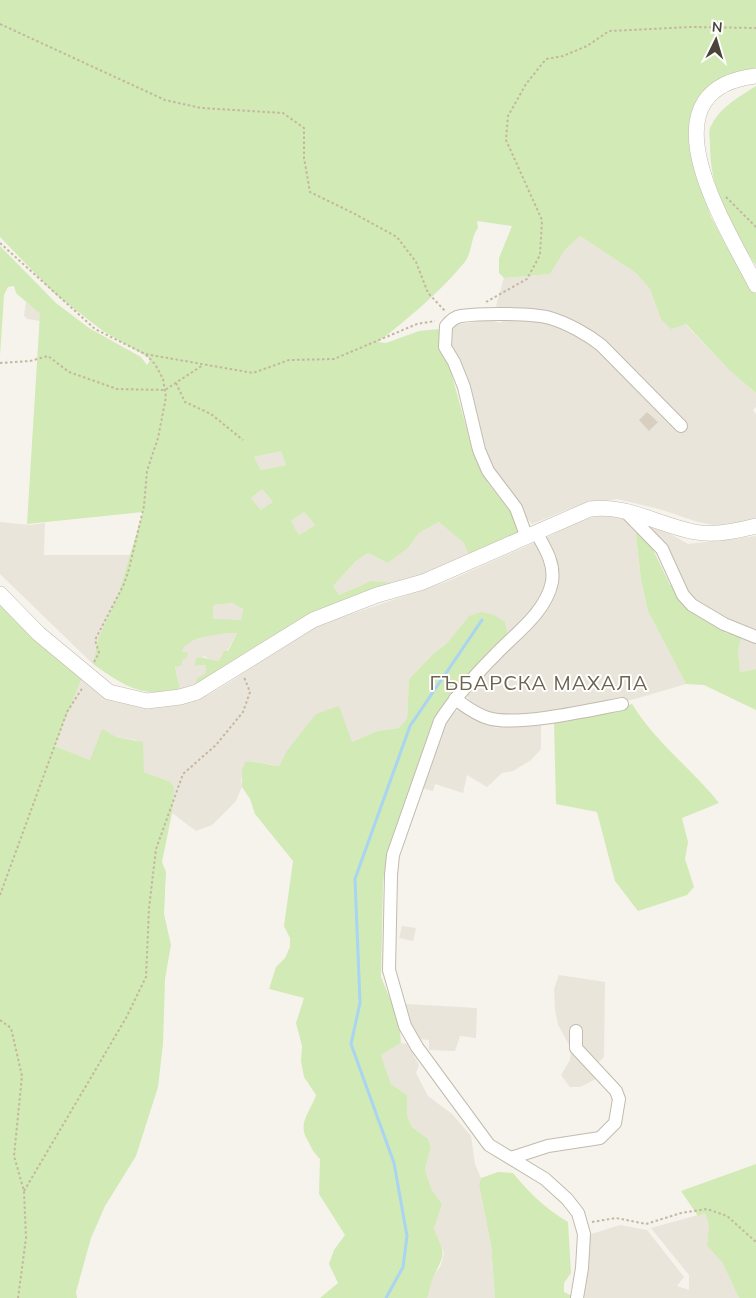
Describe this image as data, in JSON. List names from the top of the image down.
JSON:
{
  "districts": ["ГЪБАРСКА МАХАЛА"],
  "north": "top"
}
